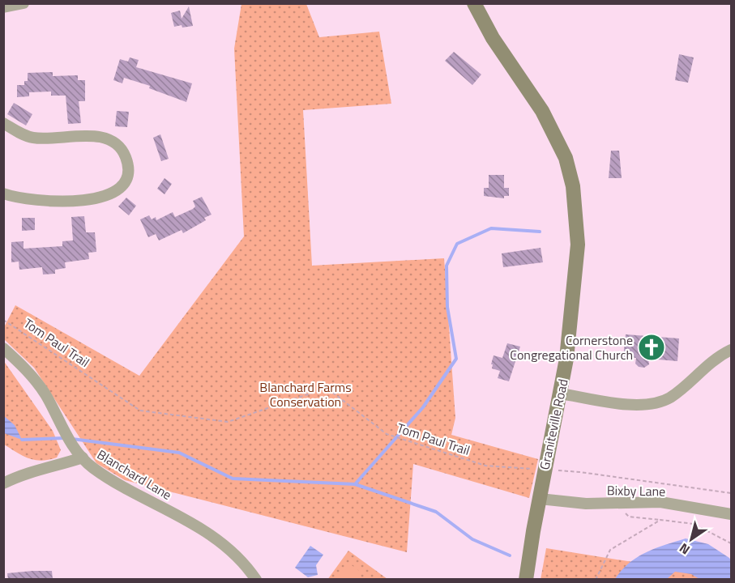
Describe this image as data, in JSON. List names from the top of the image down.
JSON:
{
  "streets": {
    "main road": ["Graniteville Road"],
    "street": ["Blanchard Lane", "Bixby Lane"],
    "path": ["Tom Paul Trail"]
  },
  "crossings": [
    ["Tom Paul Trail", "Graniteville Road"],
    ["Graniteville Road", "Bixby Lane"]
  ],
  "parks": ["Blanchard Farms Conservation"],
  "places": {
    "church": ["Cornerstone Congregational Church"]
  },
  "north": "bottom left"
}
